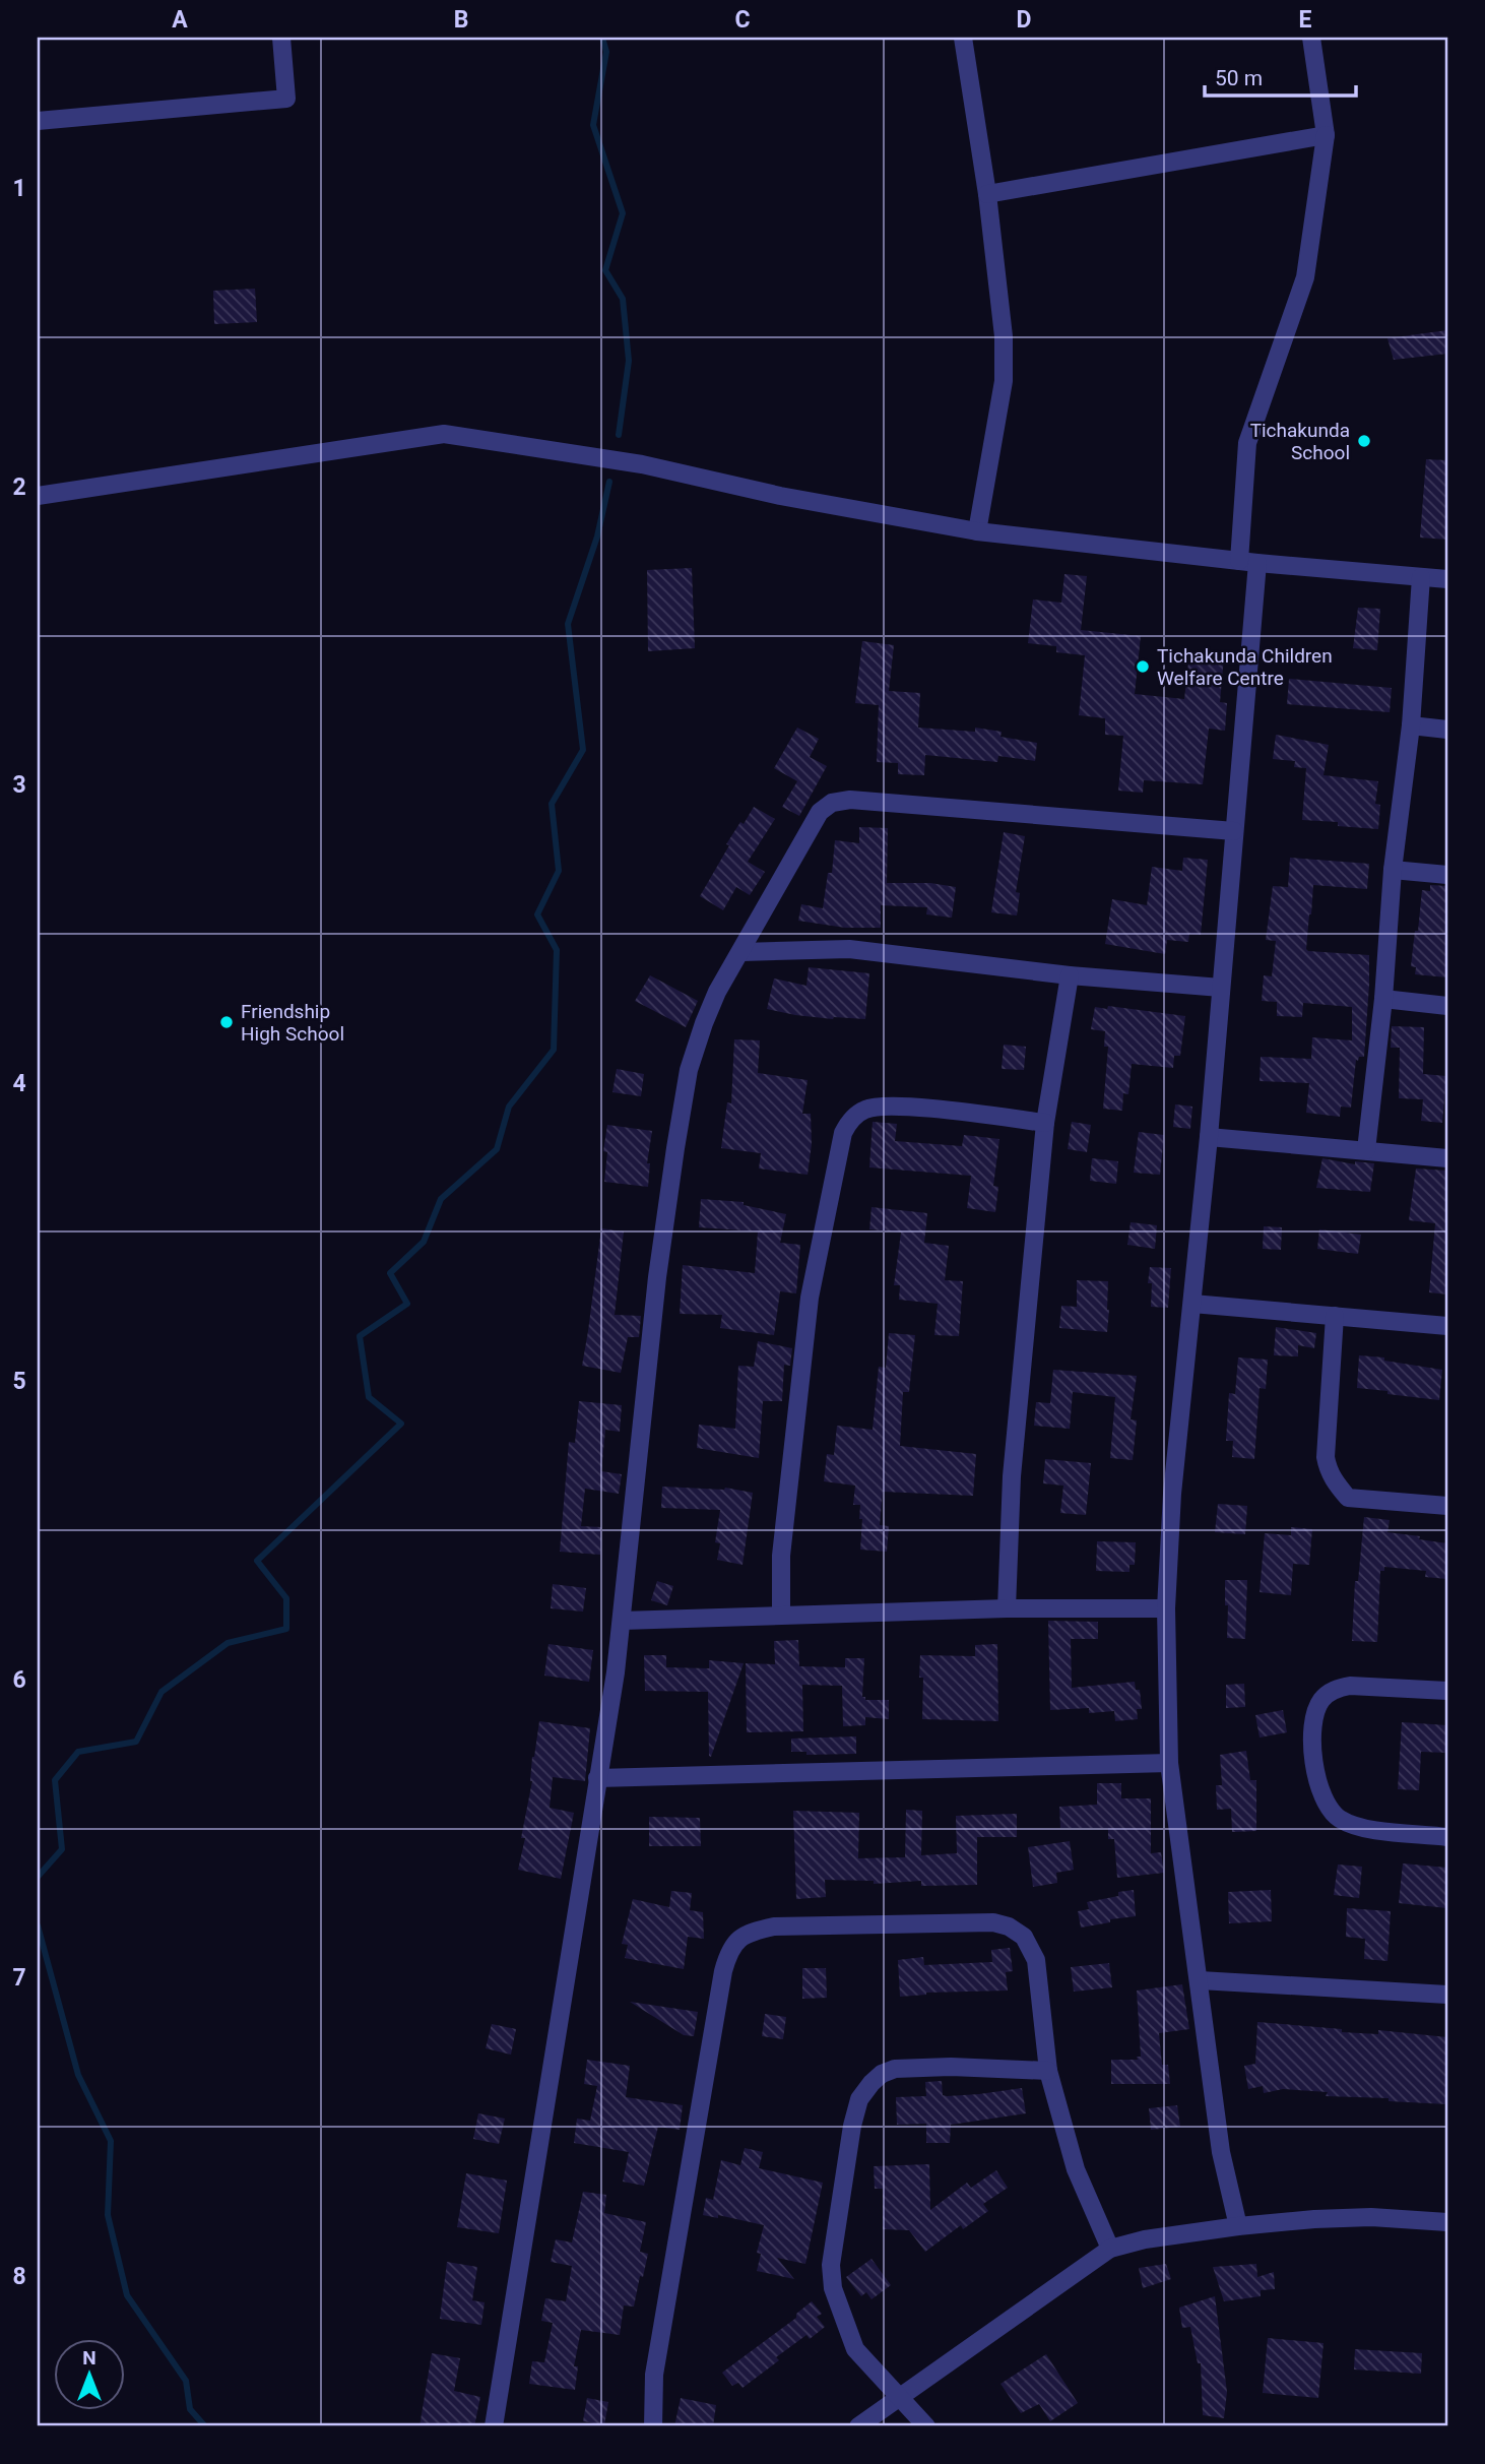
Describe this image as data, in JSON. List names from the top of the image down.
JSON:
{
  "places": ["Tichakunda School", "Tichakunda Children Welfare Centre", "Friendship High School"],
  "scale_bar": "50 m",
  "north": "top",
  "grid": {
    "columns": [
      "A",
      "B",
      "C",
      "D",
      "E"
    ],
    "rows": [
      "1",
      "2",
      "3",
      "4",
      "5",
      "6",
      "7",
      "8"
    ]
  }
}
